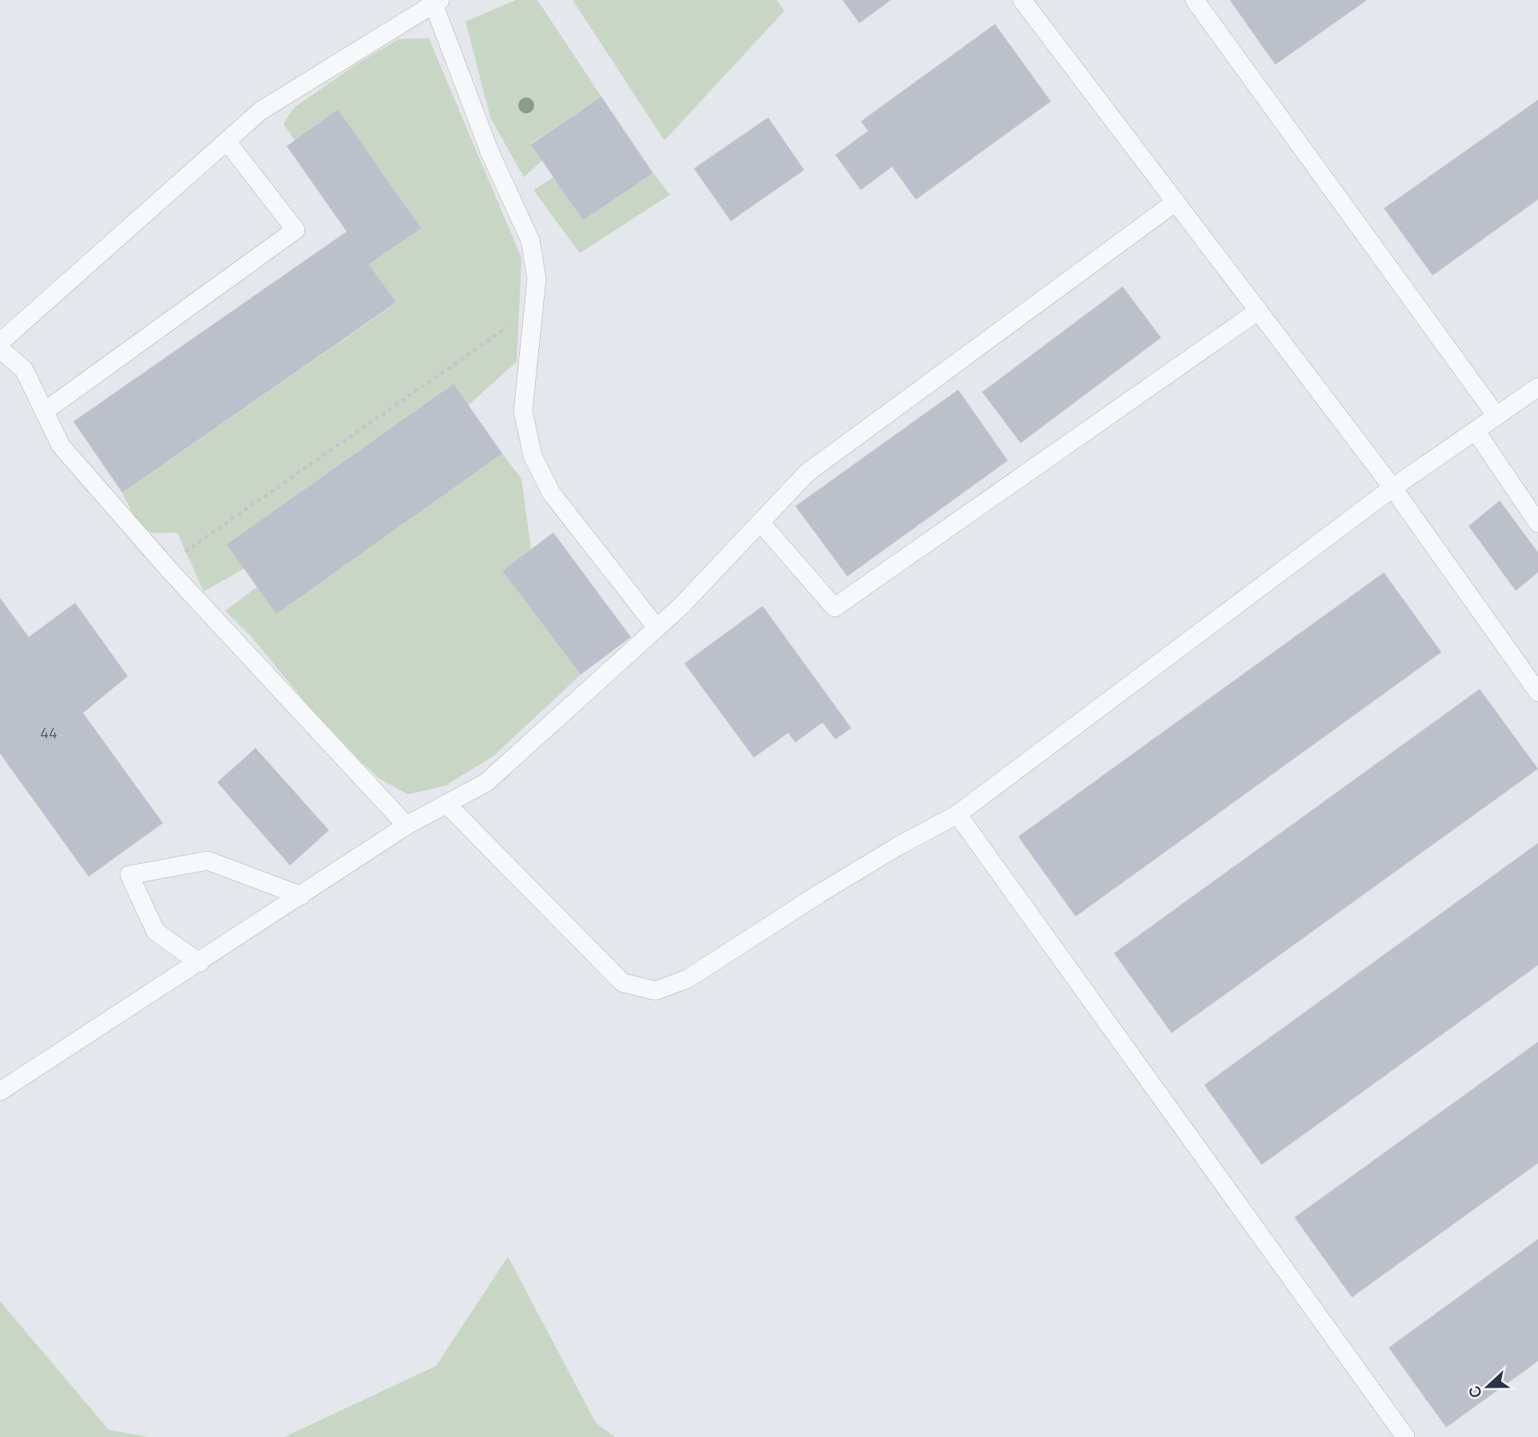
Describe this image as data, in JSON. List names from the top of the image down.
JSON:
{
  "house_numbers": ["44"],
  "north": "left"
}
